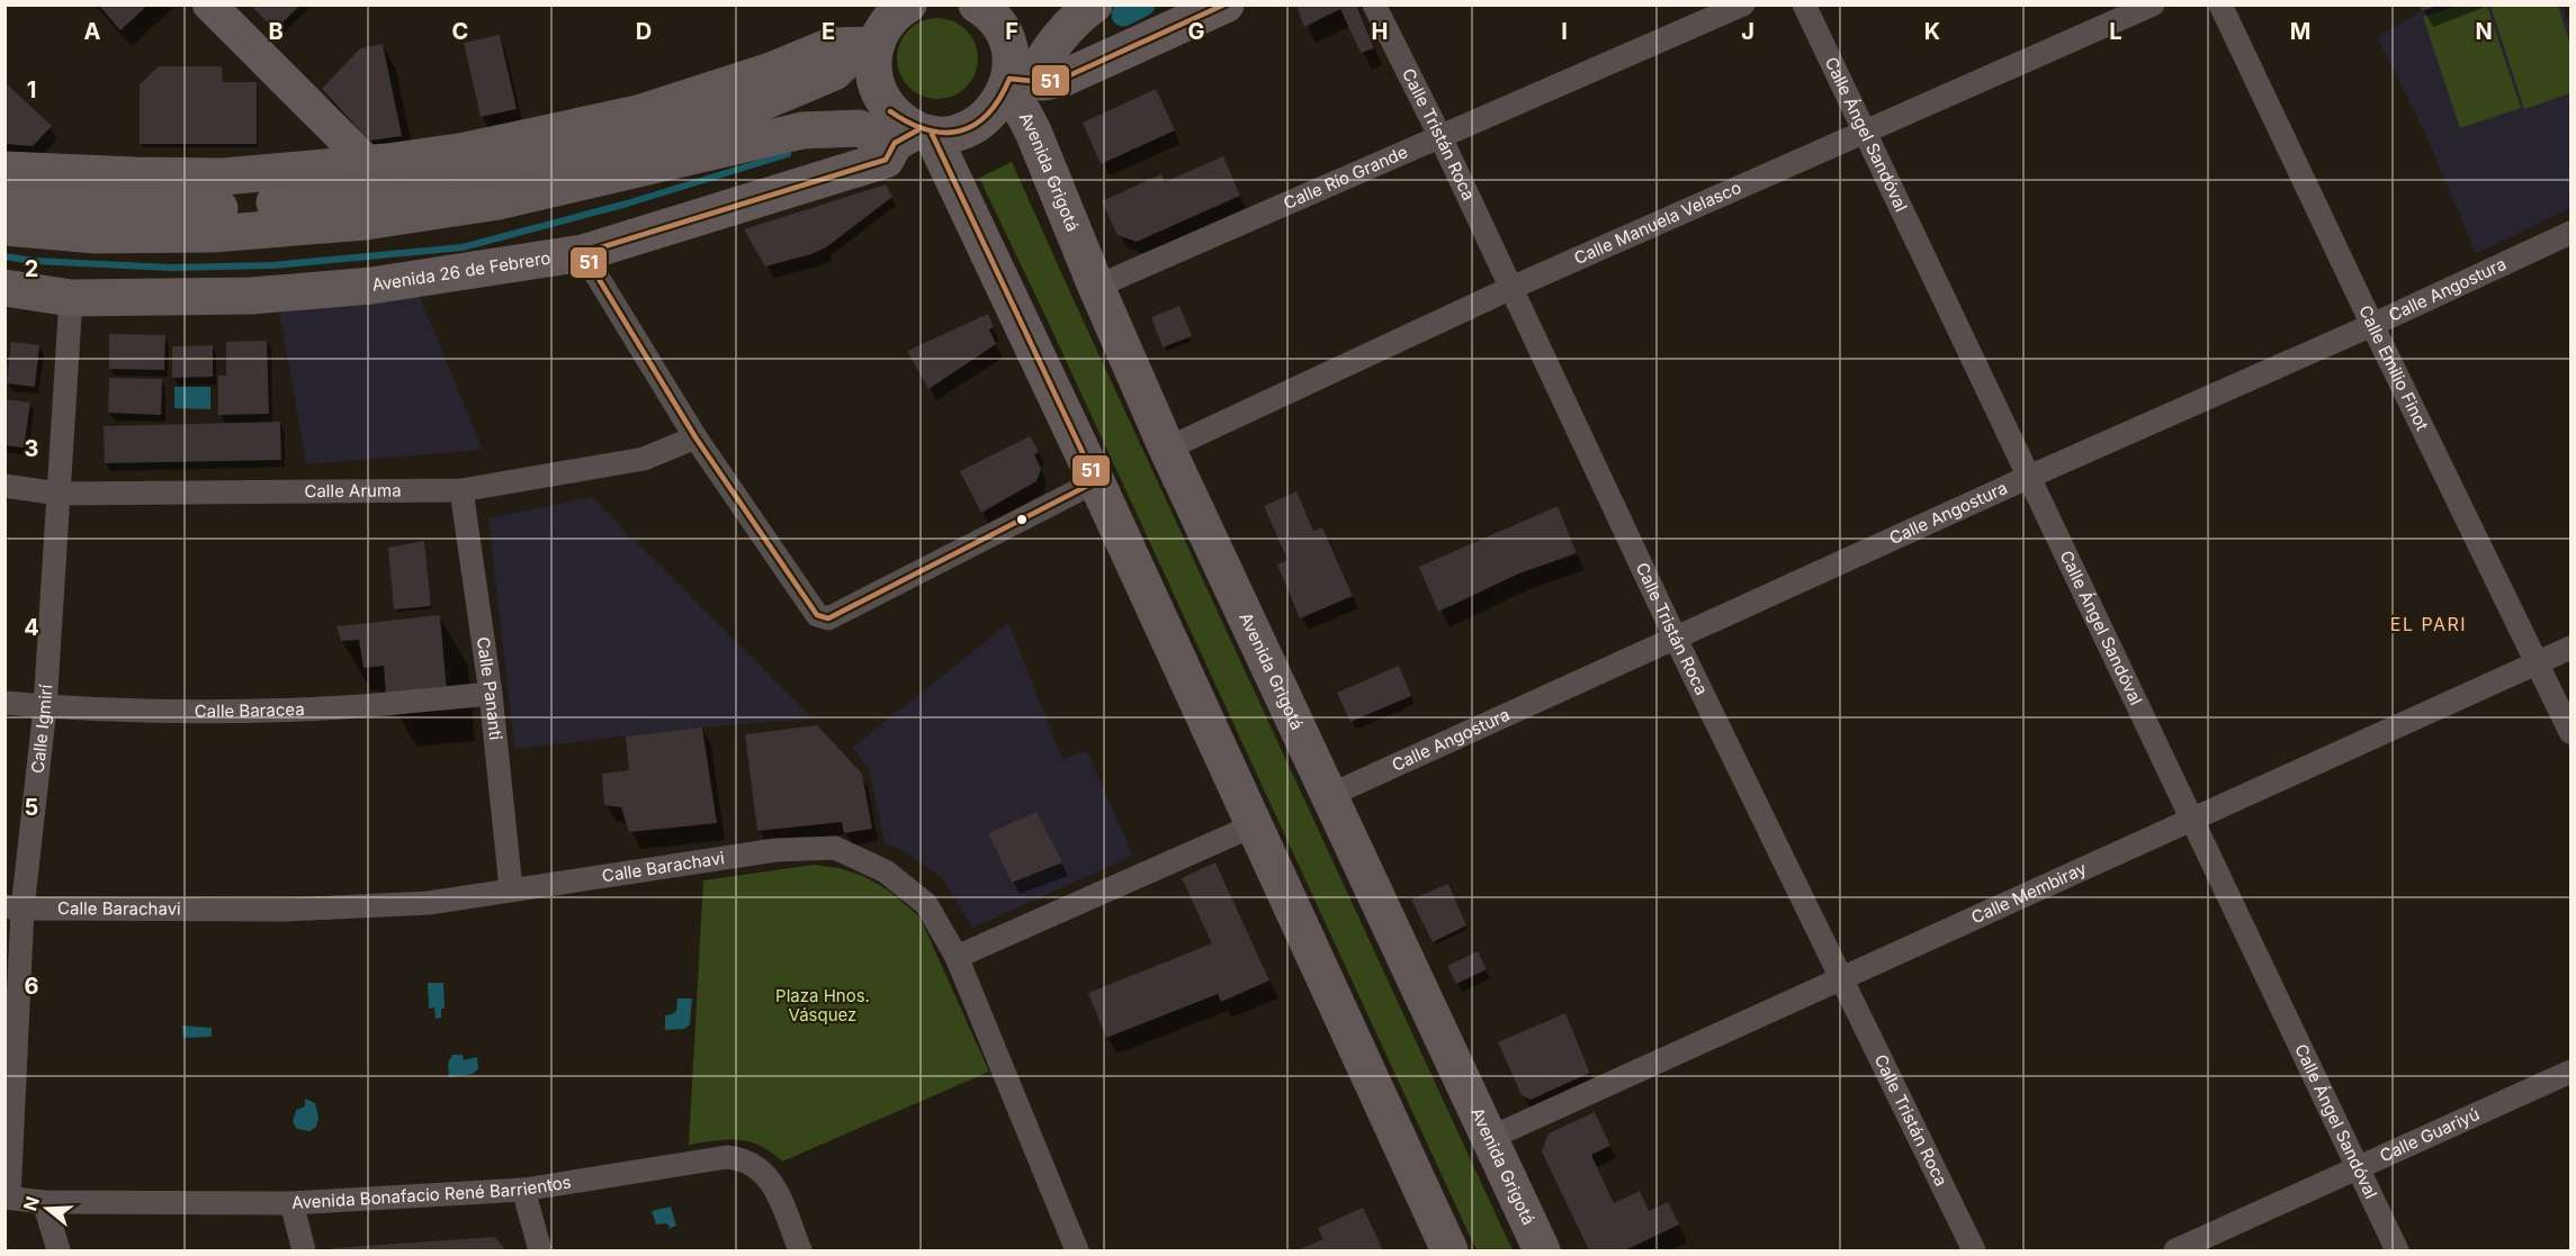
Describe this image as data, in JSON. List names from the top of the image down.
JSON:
{
  "streets": {
    "main road": ["Avenida Grigotá", "Avenida 26 de Febrero"],
    "street": [
      "Calle Tristán Roca",
      "Calle Ángel Sandóval",
      "Calle Río Grande",
      "Calle Manuela Velasco",
      "Calle Angostura",
      "Calle Emilio Finot",
      "Calle Aruma",
      "Calle Pananti",
      "Calle Baracea",
      "Calle Igmirí",
      "Calle Barachavi",
      "Calle Membiray",
      "Calle Guariyú",
      "Avenida Bonafacio René Barrientos"
    ]
  },
  "crossings": [
    ["Calle Tristán Roca", "Calle Río Grande"],
    ["Calle Tristán Roca", "Calle Manuela Velasco"],
    ["Calle Tristán Roca", "Calle Angostura"],
    ["Calle Tristán Roca", "Calle Membiray"],
    ["Calle Ángel Sandóval", "Calle Manuela Velasco"],
    ["Calle Ángel Sandóval", "Calle Angostura"],
    ["Calle Ángel Sandóval", "Calle Membiray"],
    ["Calle Ángel Sandóval", "Calle Guariyú"],
    ["Avenida Grigotá", "Calle Río Grande"],
    ["Avenida Grigotá", "Calle Manuela Velasco"],
    ["Avenida Grigotá", "Calle Angostura"],
    ["Avenida Grigotá", "Calle Membiray"],
    ["Avenida 26 de Febrero", "Calle Igmirí"],
    ["Calle Angostura", "Calle Emilio Finot"],
    ["Calle Emilio Finot", "Calle Membiray"],
    ["Calle Aruma", "Calle Pananti"],
    ["Calle Aruma", "Calle Igmirí"],
    ["Calle Pananti", "Calle Baracea"],
    ["Calle Pananti", "Calle Barachavi"],
    ["Calle Baracea", "Calle Igmirí"],
    ["Calle Igmirí", "Calle Barachavi"],
    ["Calle Igmirí", "Avenida Bonafacio René Barrientos"]
  ],
  "districts": ["EL PARI"],
  "parks": ["Plaza Hnos. Vásquez"],
  "lines": ["transit line 51"],
  "north": "left",
  "grid": {
    "columns": [
      "A",
      "B",
      "C",
      "D",
      "E",
      "F",
      "G",
      "H",
      "I",
      "J",
      "K",
      "L",
      "M",
      "N"
    ],
    "rows": [
      "1",
      "2",
      "3",
      "4",
      "5",
      "6"
    ]
  }
}
